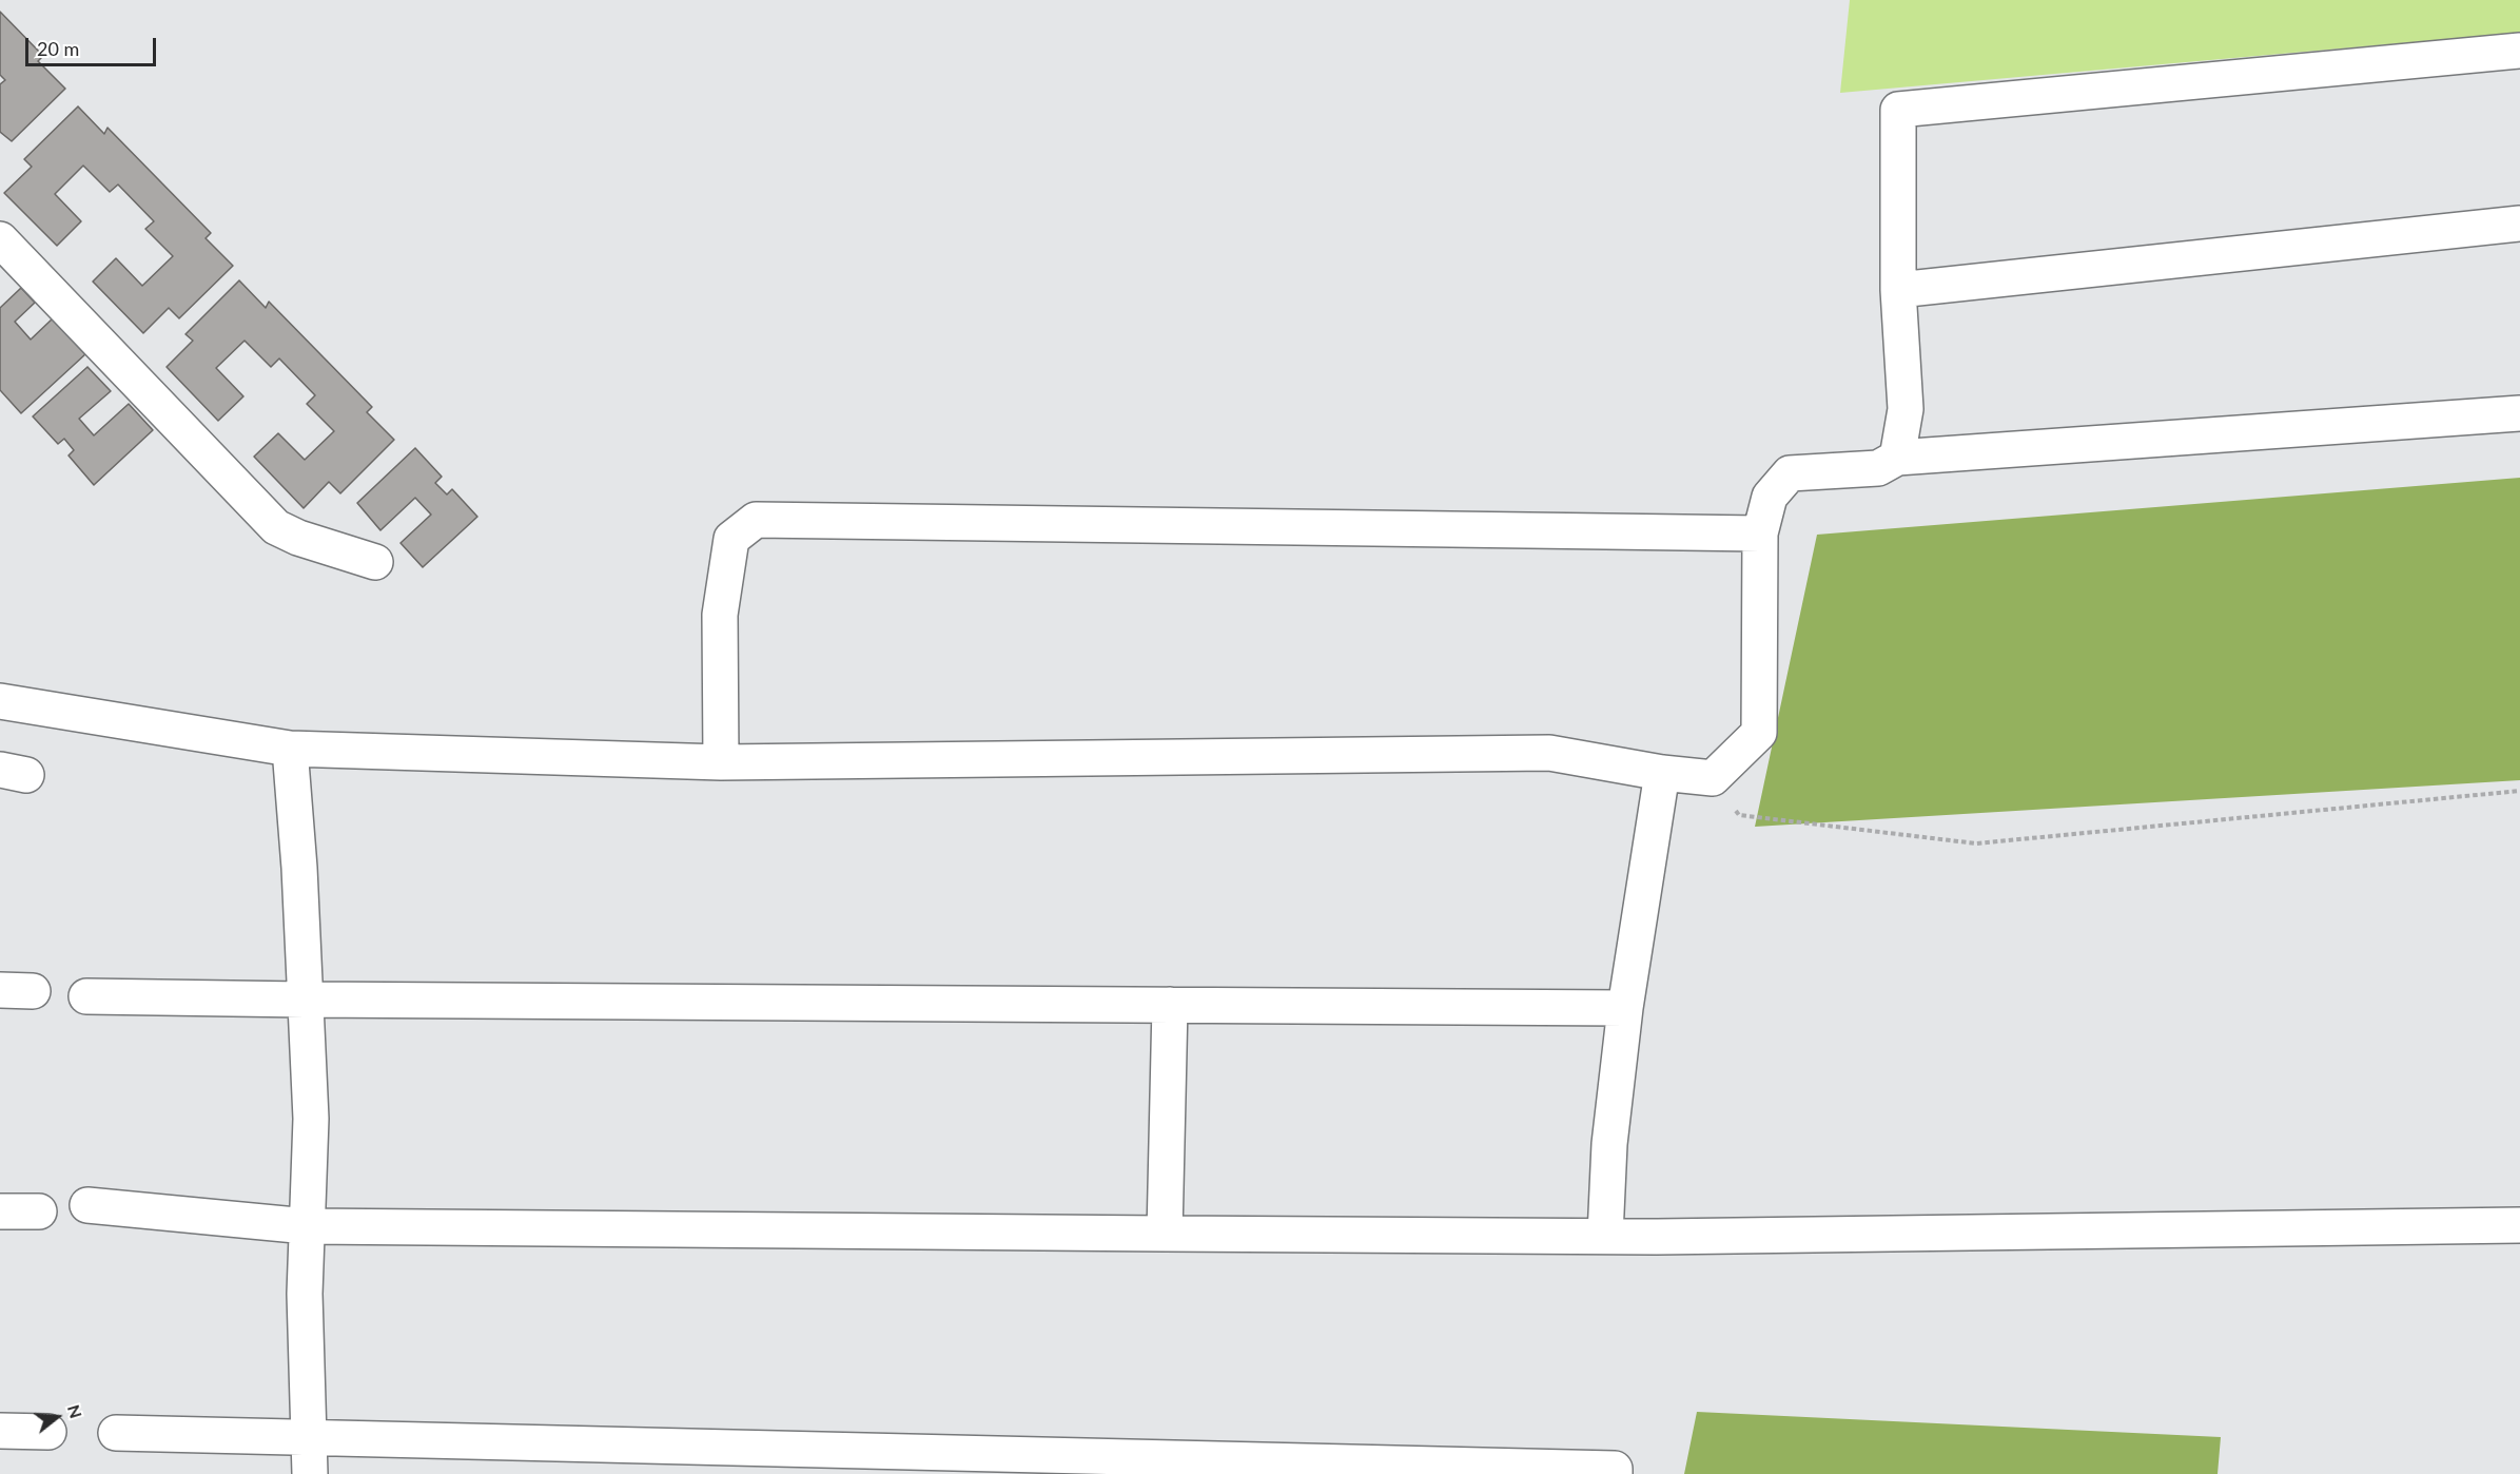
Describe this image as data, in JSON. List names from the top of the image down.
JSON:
{
  "scale_bar": "20 m",
  "north": "right"
}
